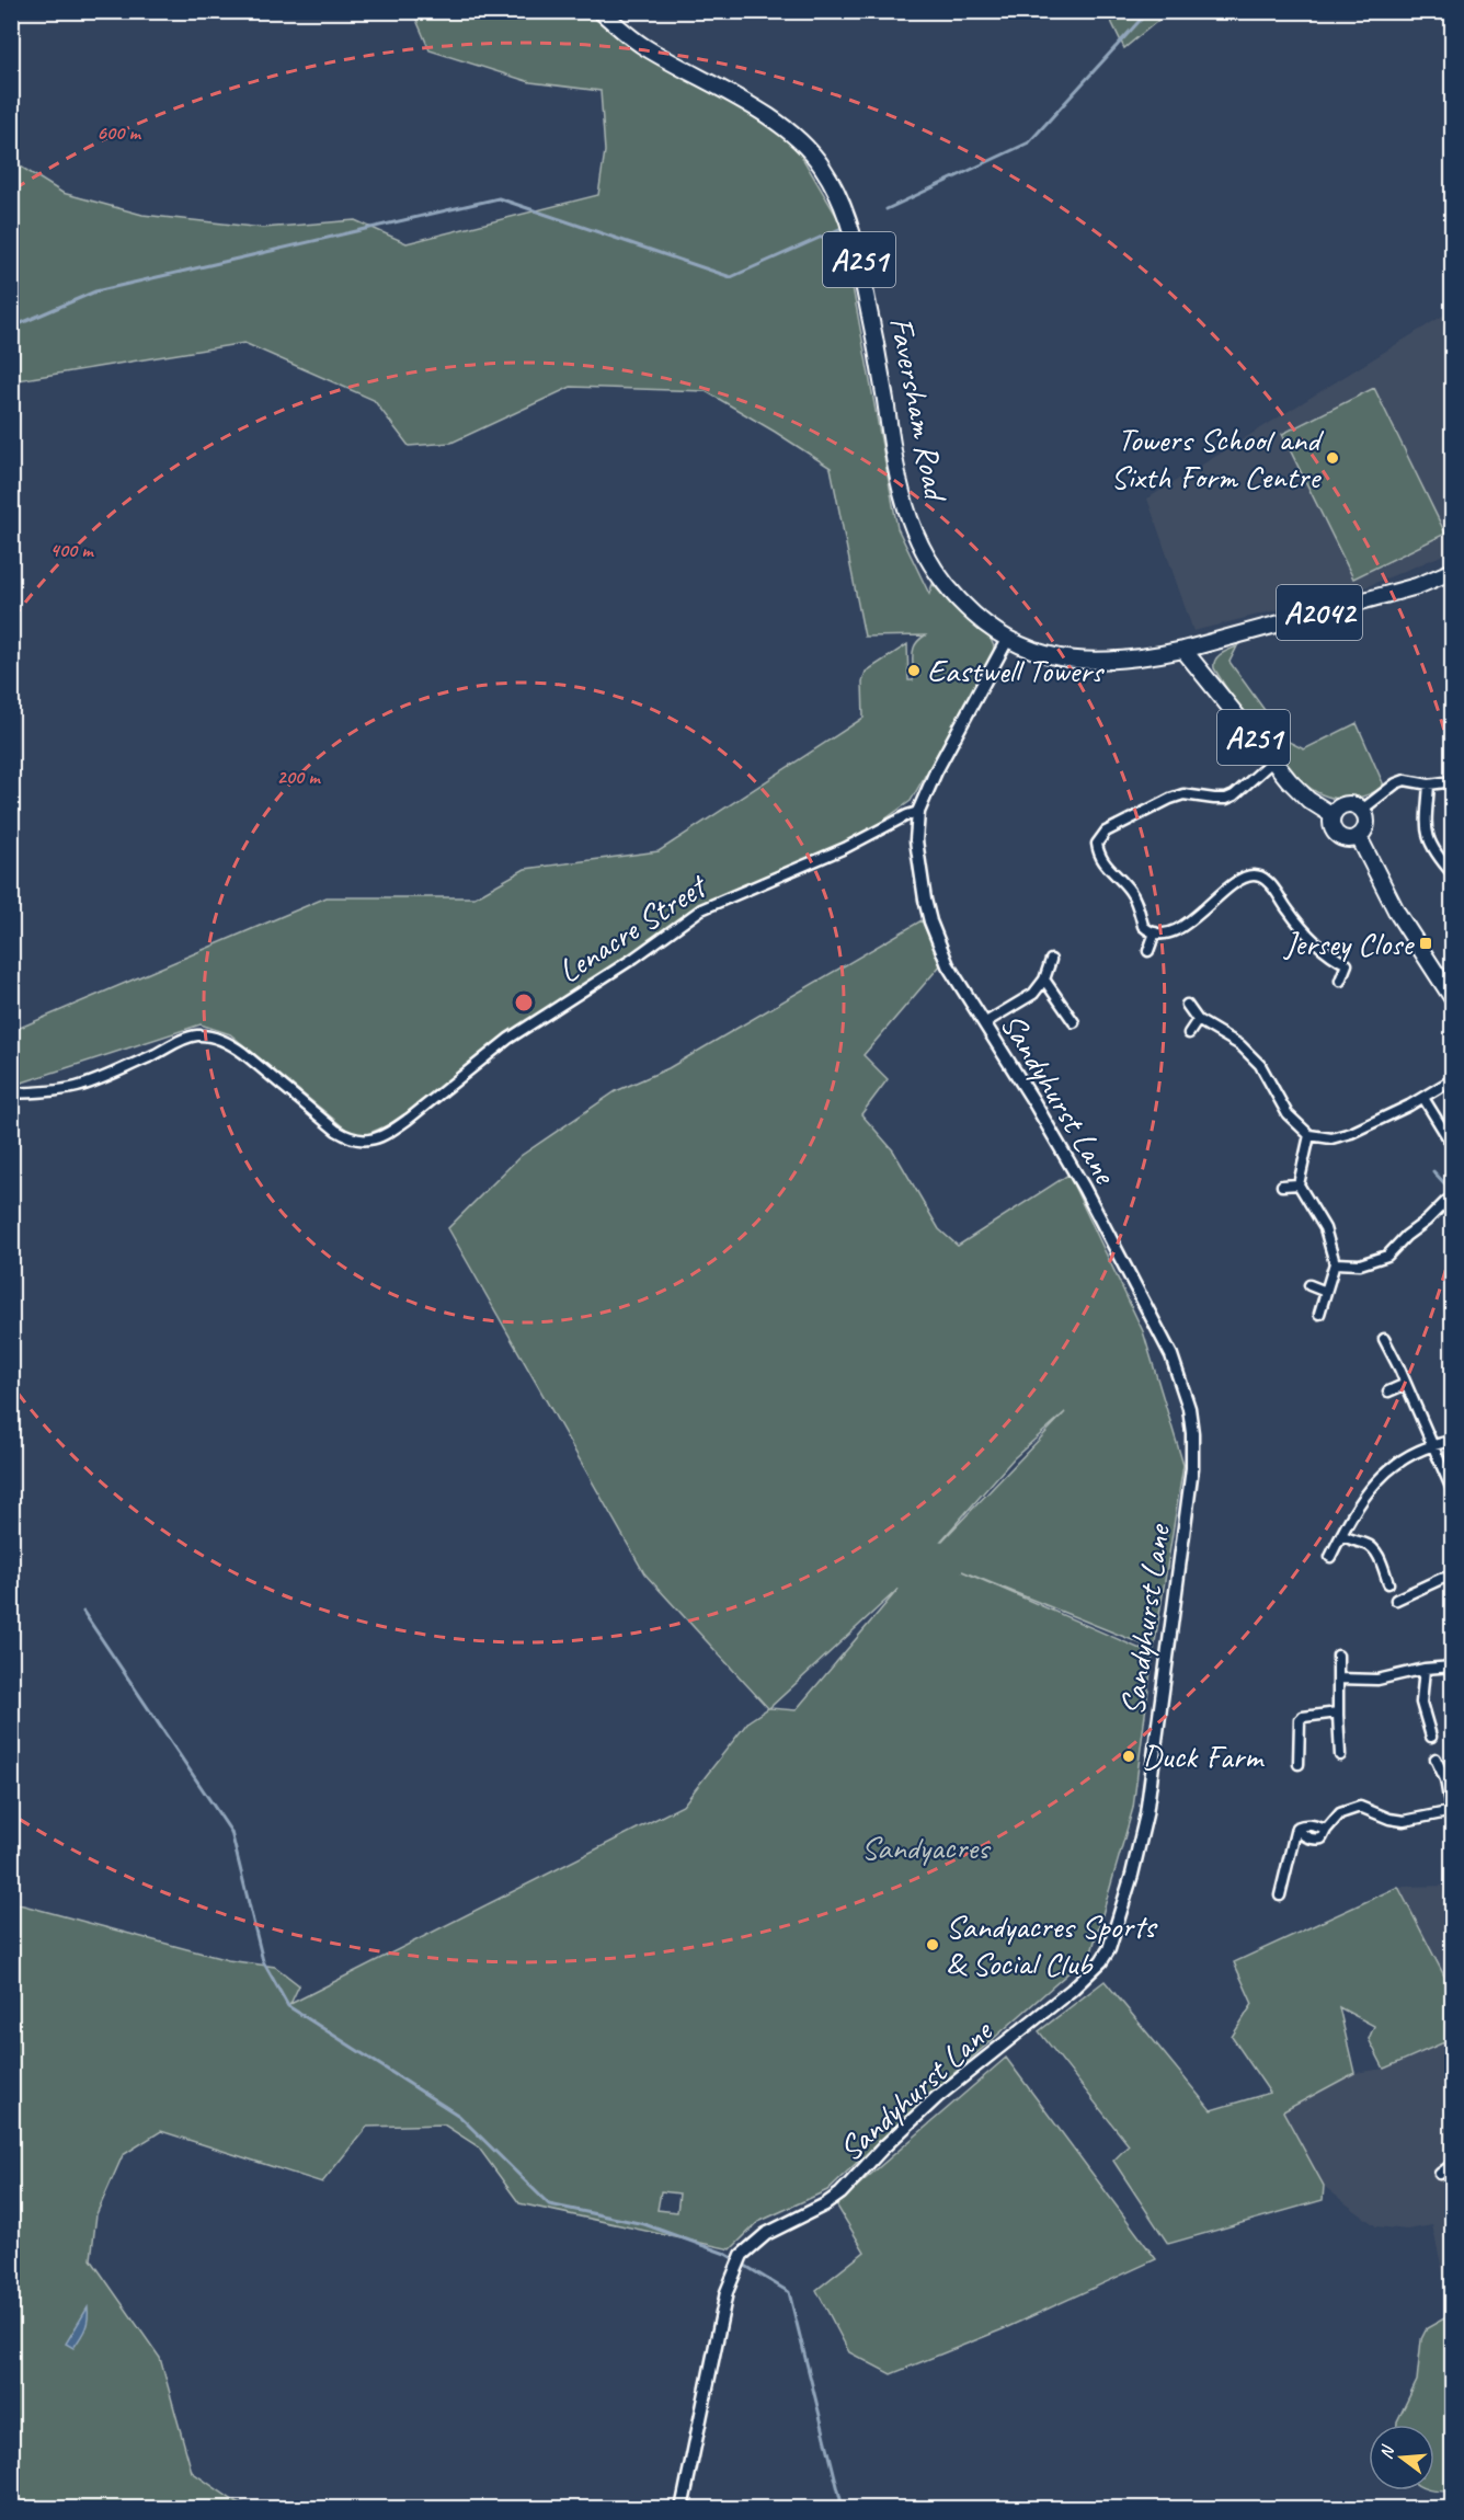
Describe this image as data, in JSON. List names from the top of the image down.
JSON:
{
  "streets": {
    "main road": ["A251", "Faversham Road", "A2042"],
    "street": ["Lenacre Street", "Sandyhurst Lane"]
  },
  "crossings": [
    ["A251", "Faversham Road"],
    ["Faversham Road", "Sandyhurst Lane"],
    ["Lenacre Street", "Sandyhurst Lane"]
  ],
  "parks": ["Sandyacres"],
  "places": {
    "other": [
      "Towers School and Sixth Form Centre",
      "Eastwell Towers",
      "Duck Farm",
      "Sandyacres Sports & Social Club"
    ],
    "transit": ["Jersey Close"]
  },
  "north": "left",
  "rings": ["600 m", "400 m", "200 m"]
}
